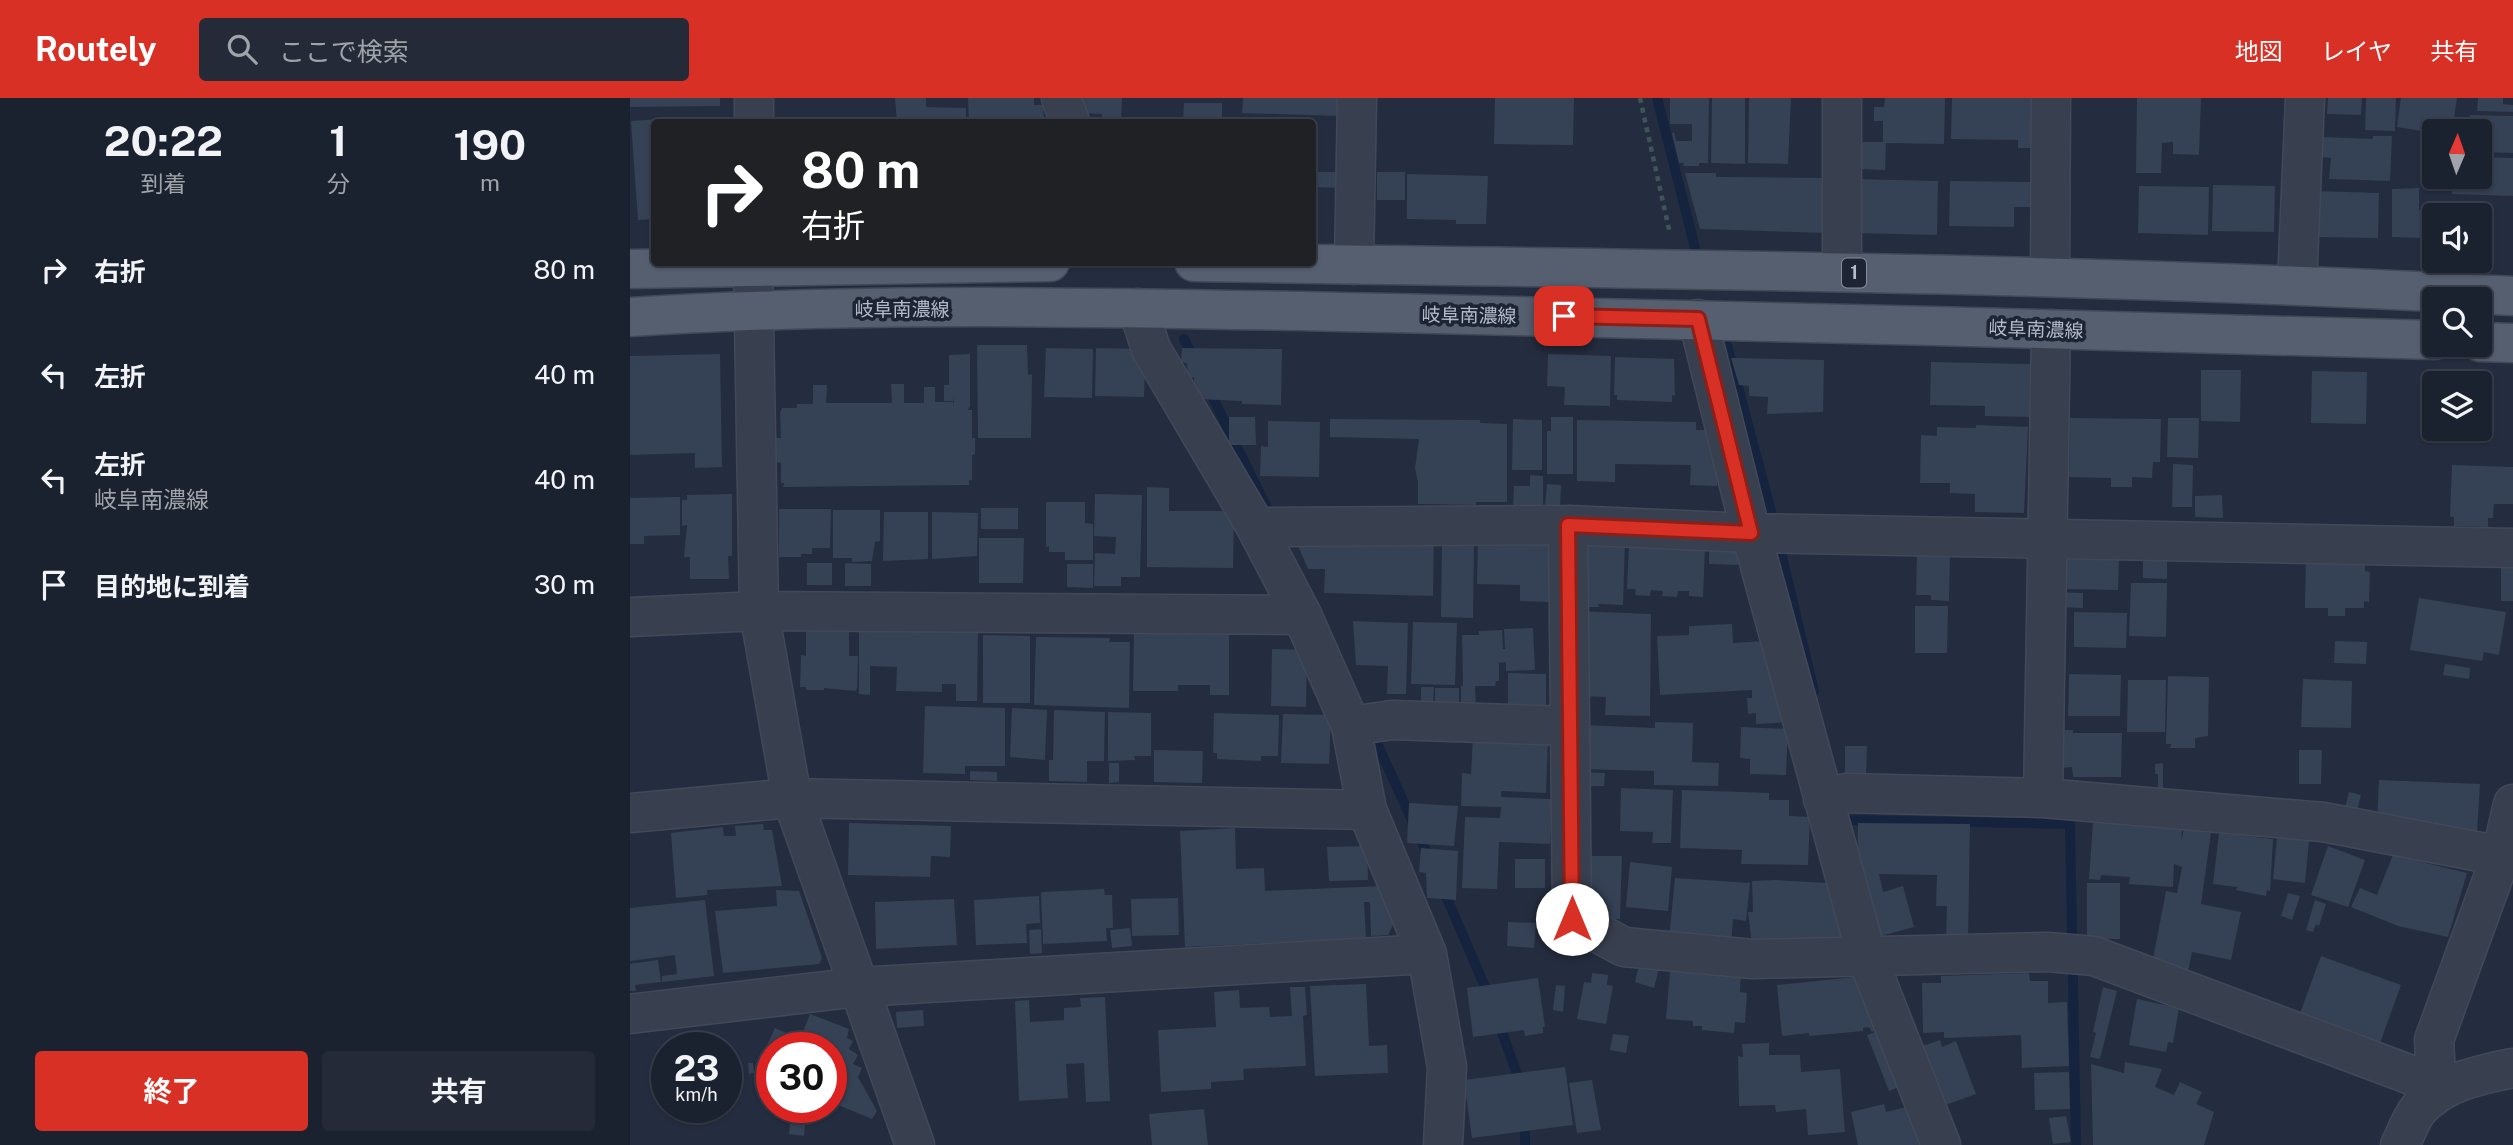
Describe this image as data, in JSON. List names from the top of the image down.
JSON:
{
  "streets": {
    "main road": ["1", "岐阜南濃線"]
  },
  "north": "top",
  "page": {
    "header": "Routely",
    "search": "ここで検索",
    "nav": ["地図", "レイヤ", "共有"],
    "eta": [
      "20:22",
      "到着",
      "1",
      "分",
      "190",
      "m"
    ],
    "turn": ["80 m", "右折"],
    "list": [
      {
        "name": "右折",
        "value": "80 m"
      },
      {
        "name": "左折",
        "value": "40 m"
      },
      {
        "name": "左折",
        "note": "岐阜南濃線",
        "value": "40 m"
      },
      {
        "name": "目的地に到着",
        "value": "30 m"
      }
    ],
    "speed": "23 km/h",
    "limit": "30",
    "buttons": ["終了", "共有"]
  }
}
